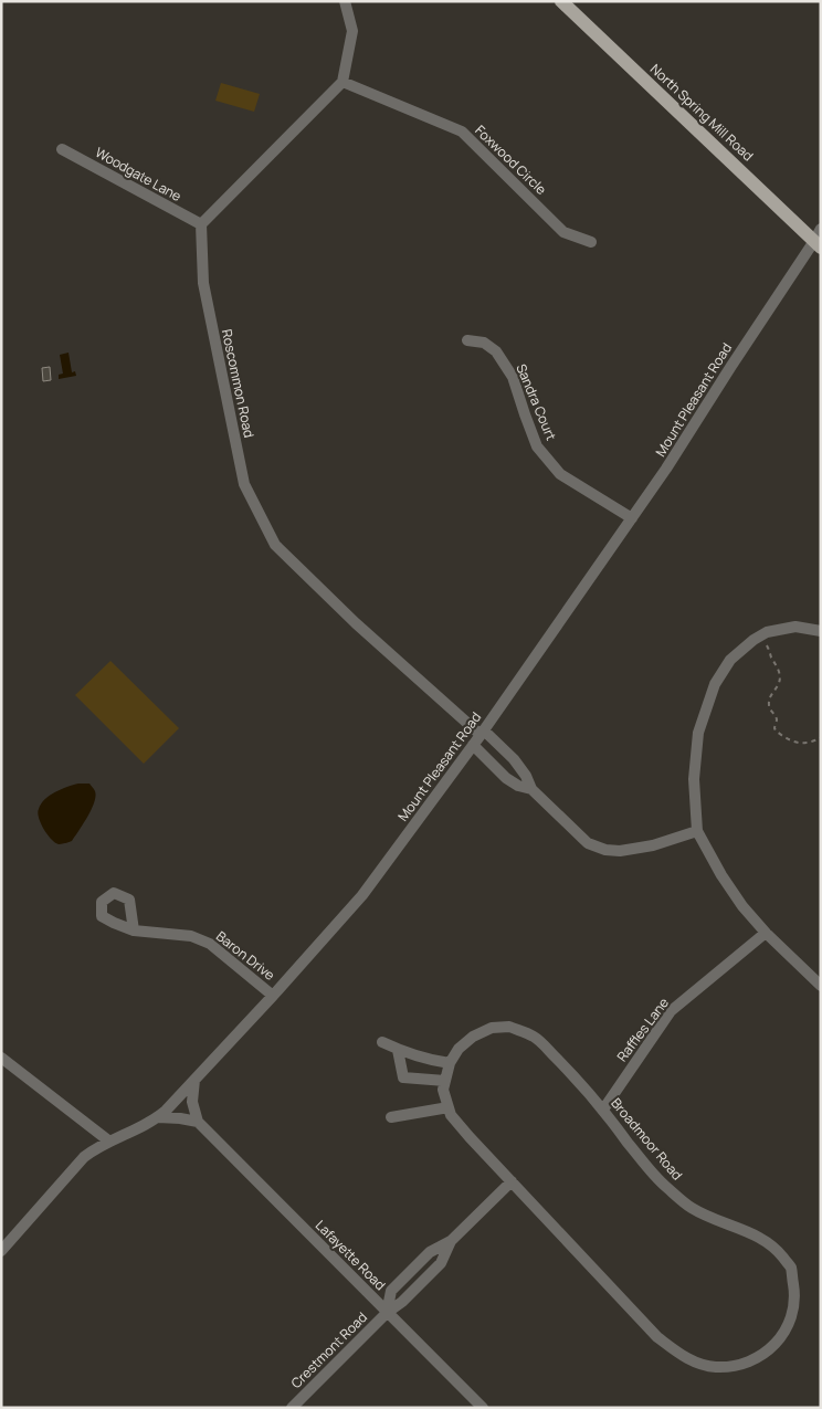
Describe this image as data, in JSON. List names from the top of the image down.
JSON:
{
  "streets": {
    "main road": ["North Spring Mill Road"],
    "street": [
      "Foxwood Circle",
      "Woodgate Lane",
      "Roscommon Road",
      "Mount Pleasant Road",
      "Sandra Court",
      "Baron Drive",
      "Raffles Lane",
      "Broadmoor Road",
      "Lafayette Road",
      "Crestmont Road"
    ]
  },
  "crossings": [
    ["North Spring Mill Road", "Mount Pleasant Road"],
    ["Woodgate Lane", "Roscommon Road"],
    ["Roscommon Road", "Mount Pleasant Road"],
    ["Mount Pleasant Road", "Sandra Court"],
    ["Mount Pleasant Road", "Baron Drive"],
    ["Raffles Lane", "Broadmoor Road"],
    ["Lafayette Road", "Crestmont Road"]
  ]
}
